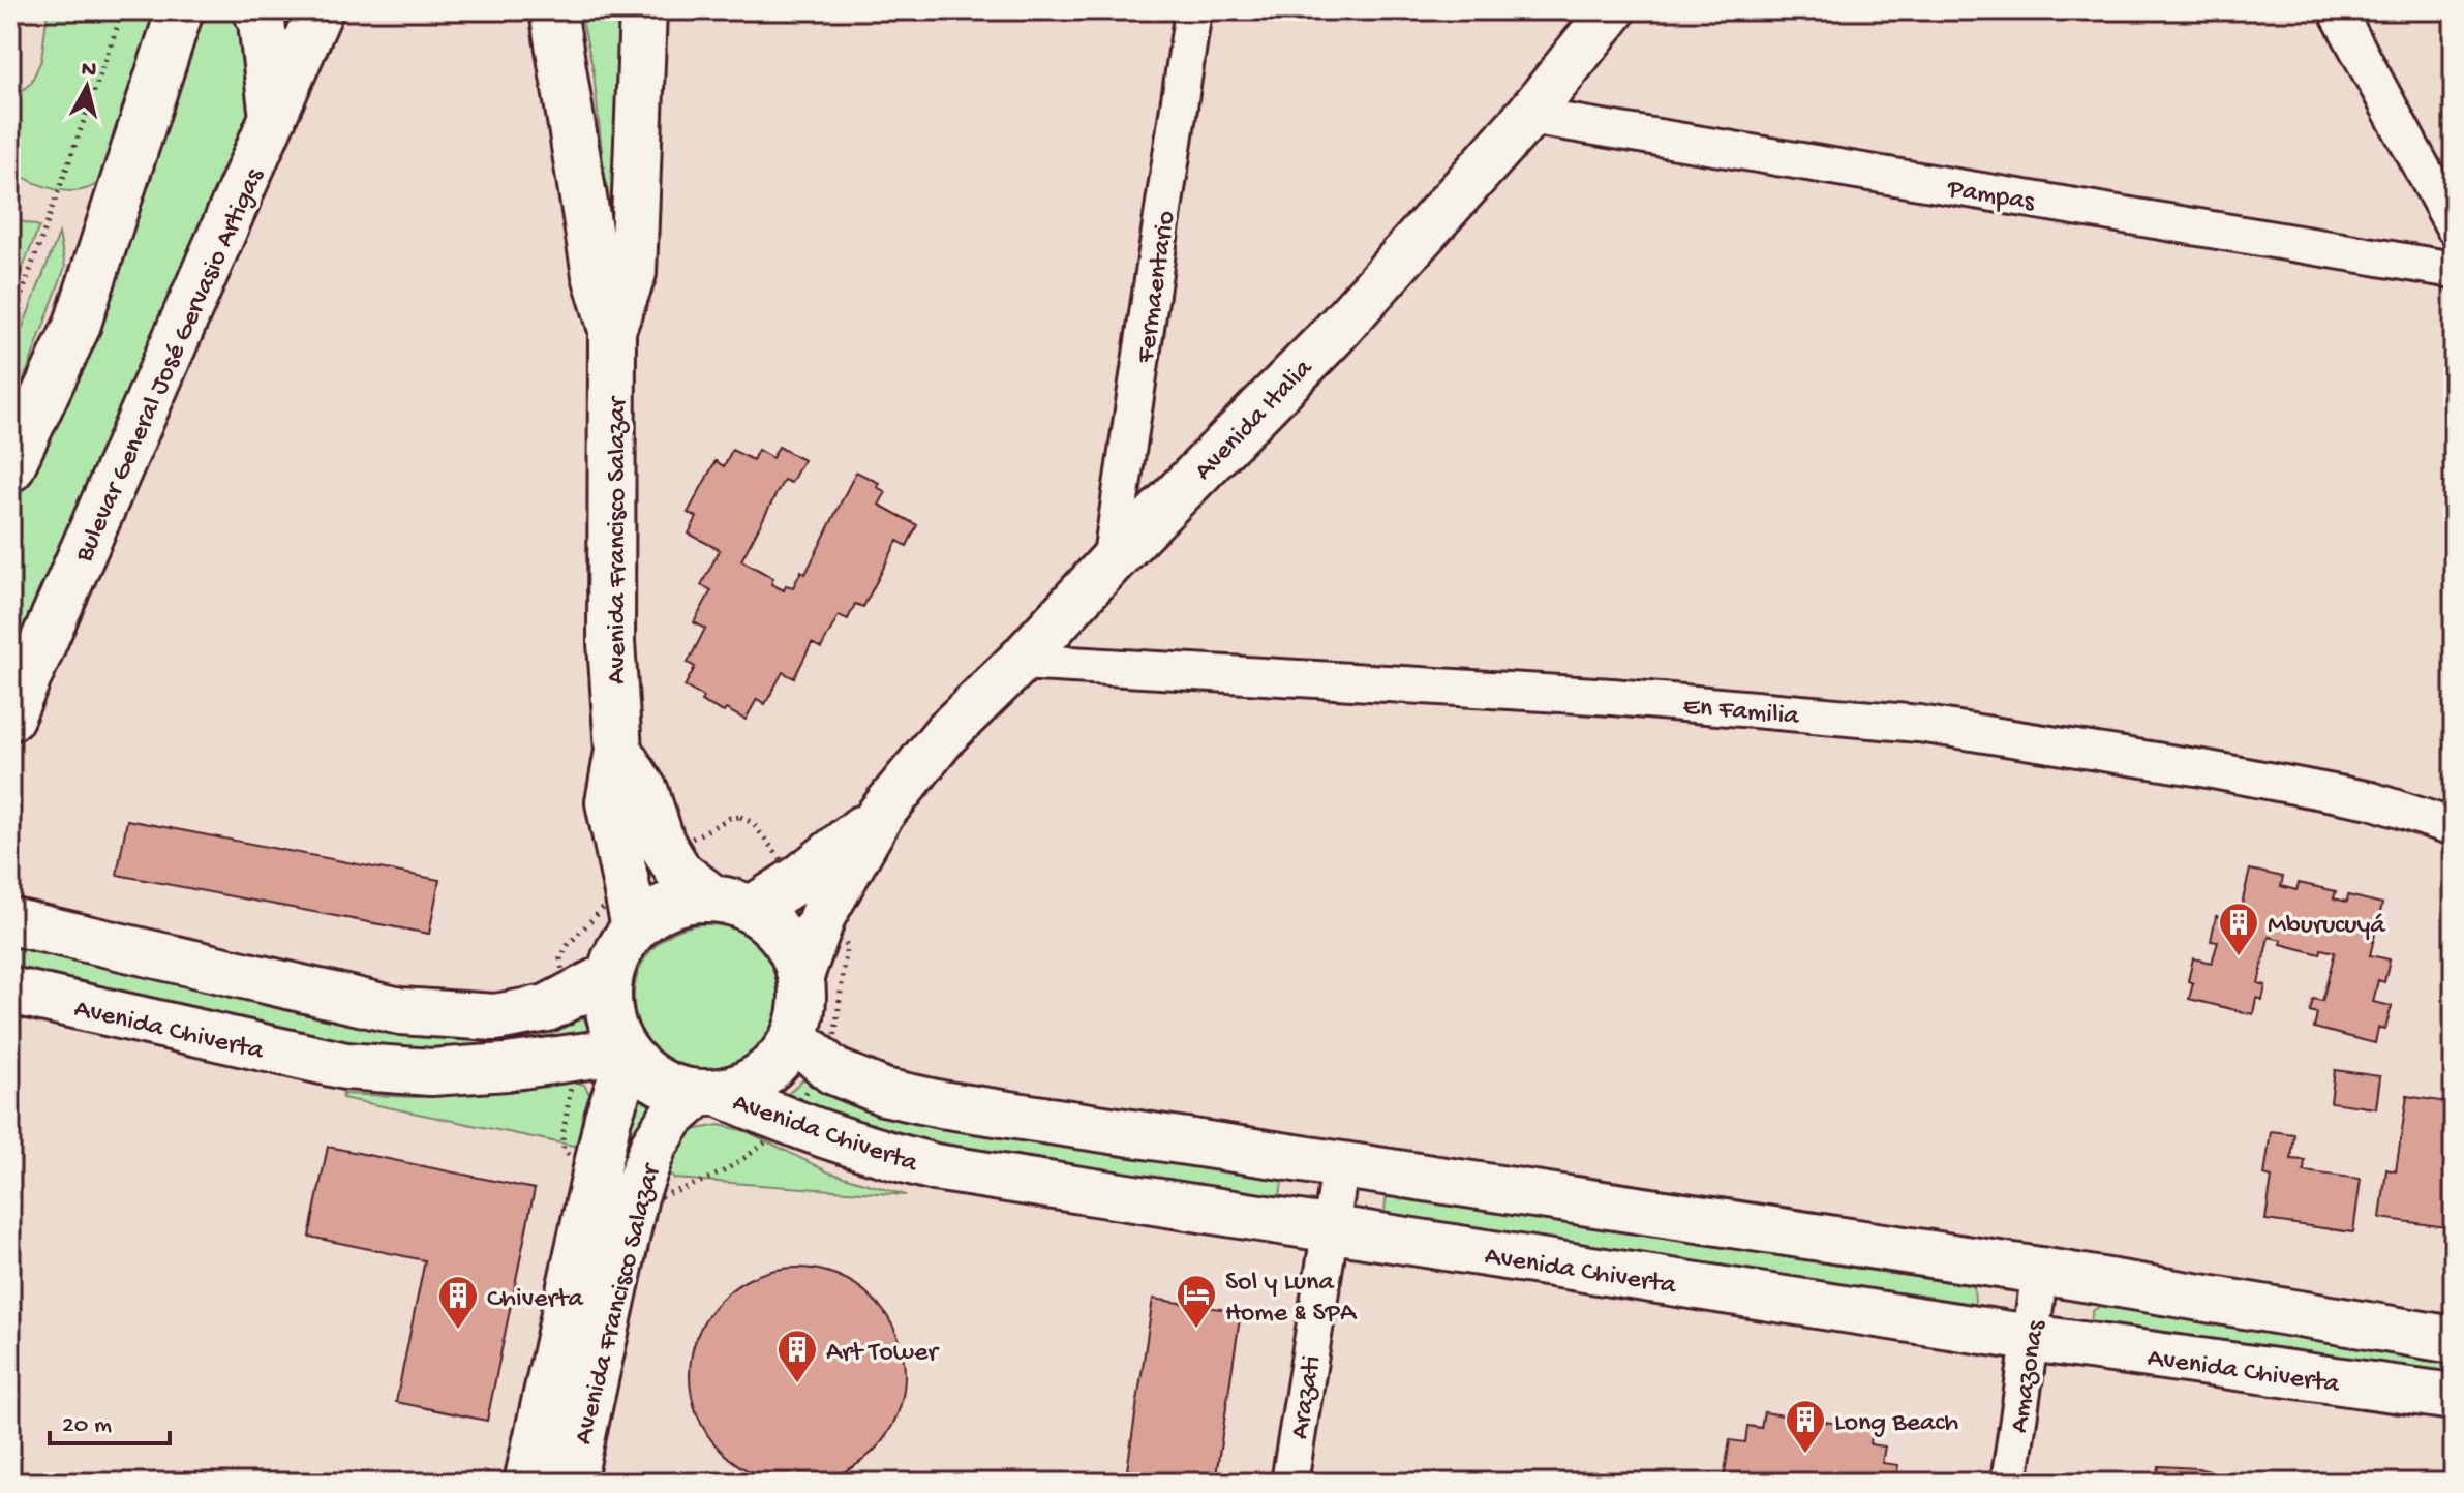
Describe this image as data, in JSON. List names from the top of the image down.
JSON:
{
  "streets": {
    "street": [
      "Pampas",
      "Fermaentario",
      "Bulevar General José Gervasio Artigas",
      "Avenida Italia",
      "Avenida Francisco Salazar",
      "En Familia",
      "Avenida Chiverta",
      "Amazonas",
      "Arazati"
    ]
  },
  "crossings": [
    ["Pampas", "Avenida Italia"],
    ["Fermaentario", "Avenida Italia"],
    ["Avenida Italia", "Avenida Francisco Salazar"],
    ["Avenida Italia", "En Familia"],
    ["Avenida Italia", "Avenida Chiverta"],
    ["Avenida Francisco Salazar", "Avenida Chiverta"],
    ["Avenida Chiverta", "Amazonas"],
    ["Avenida Chiverta", "Arazati"]
  ],
  "places": {
    "building": [
      "Mburucuyá",
      "Chiverta",
      "Art Tower",
      "Long Beach"
    ],
    "hotel": ["Sol y Luna Home & SPA"]
  },
  "scale_bar": "20 m",
  "north": "top"
}
